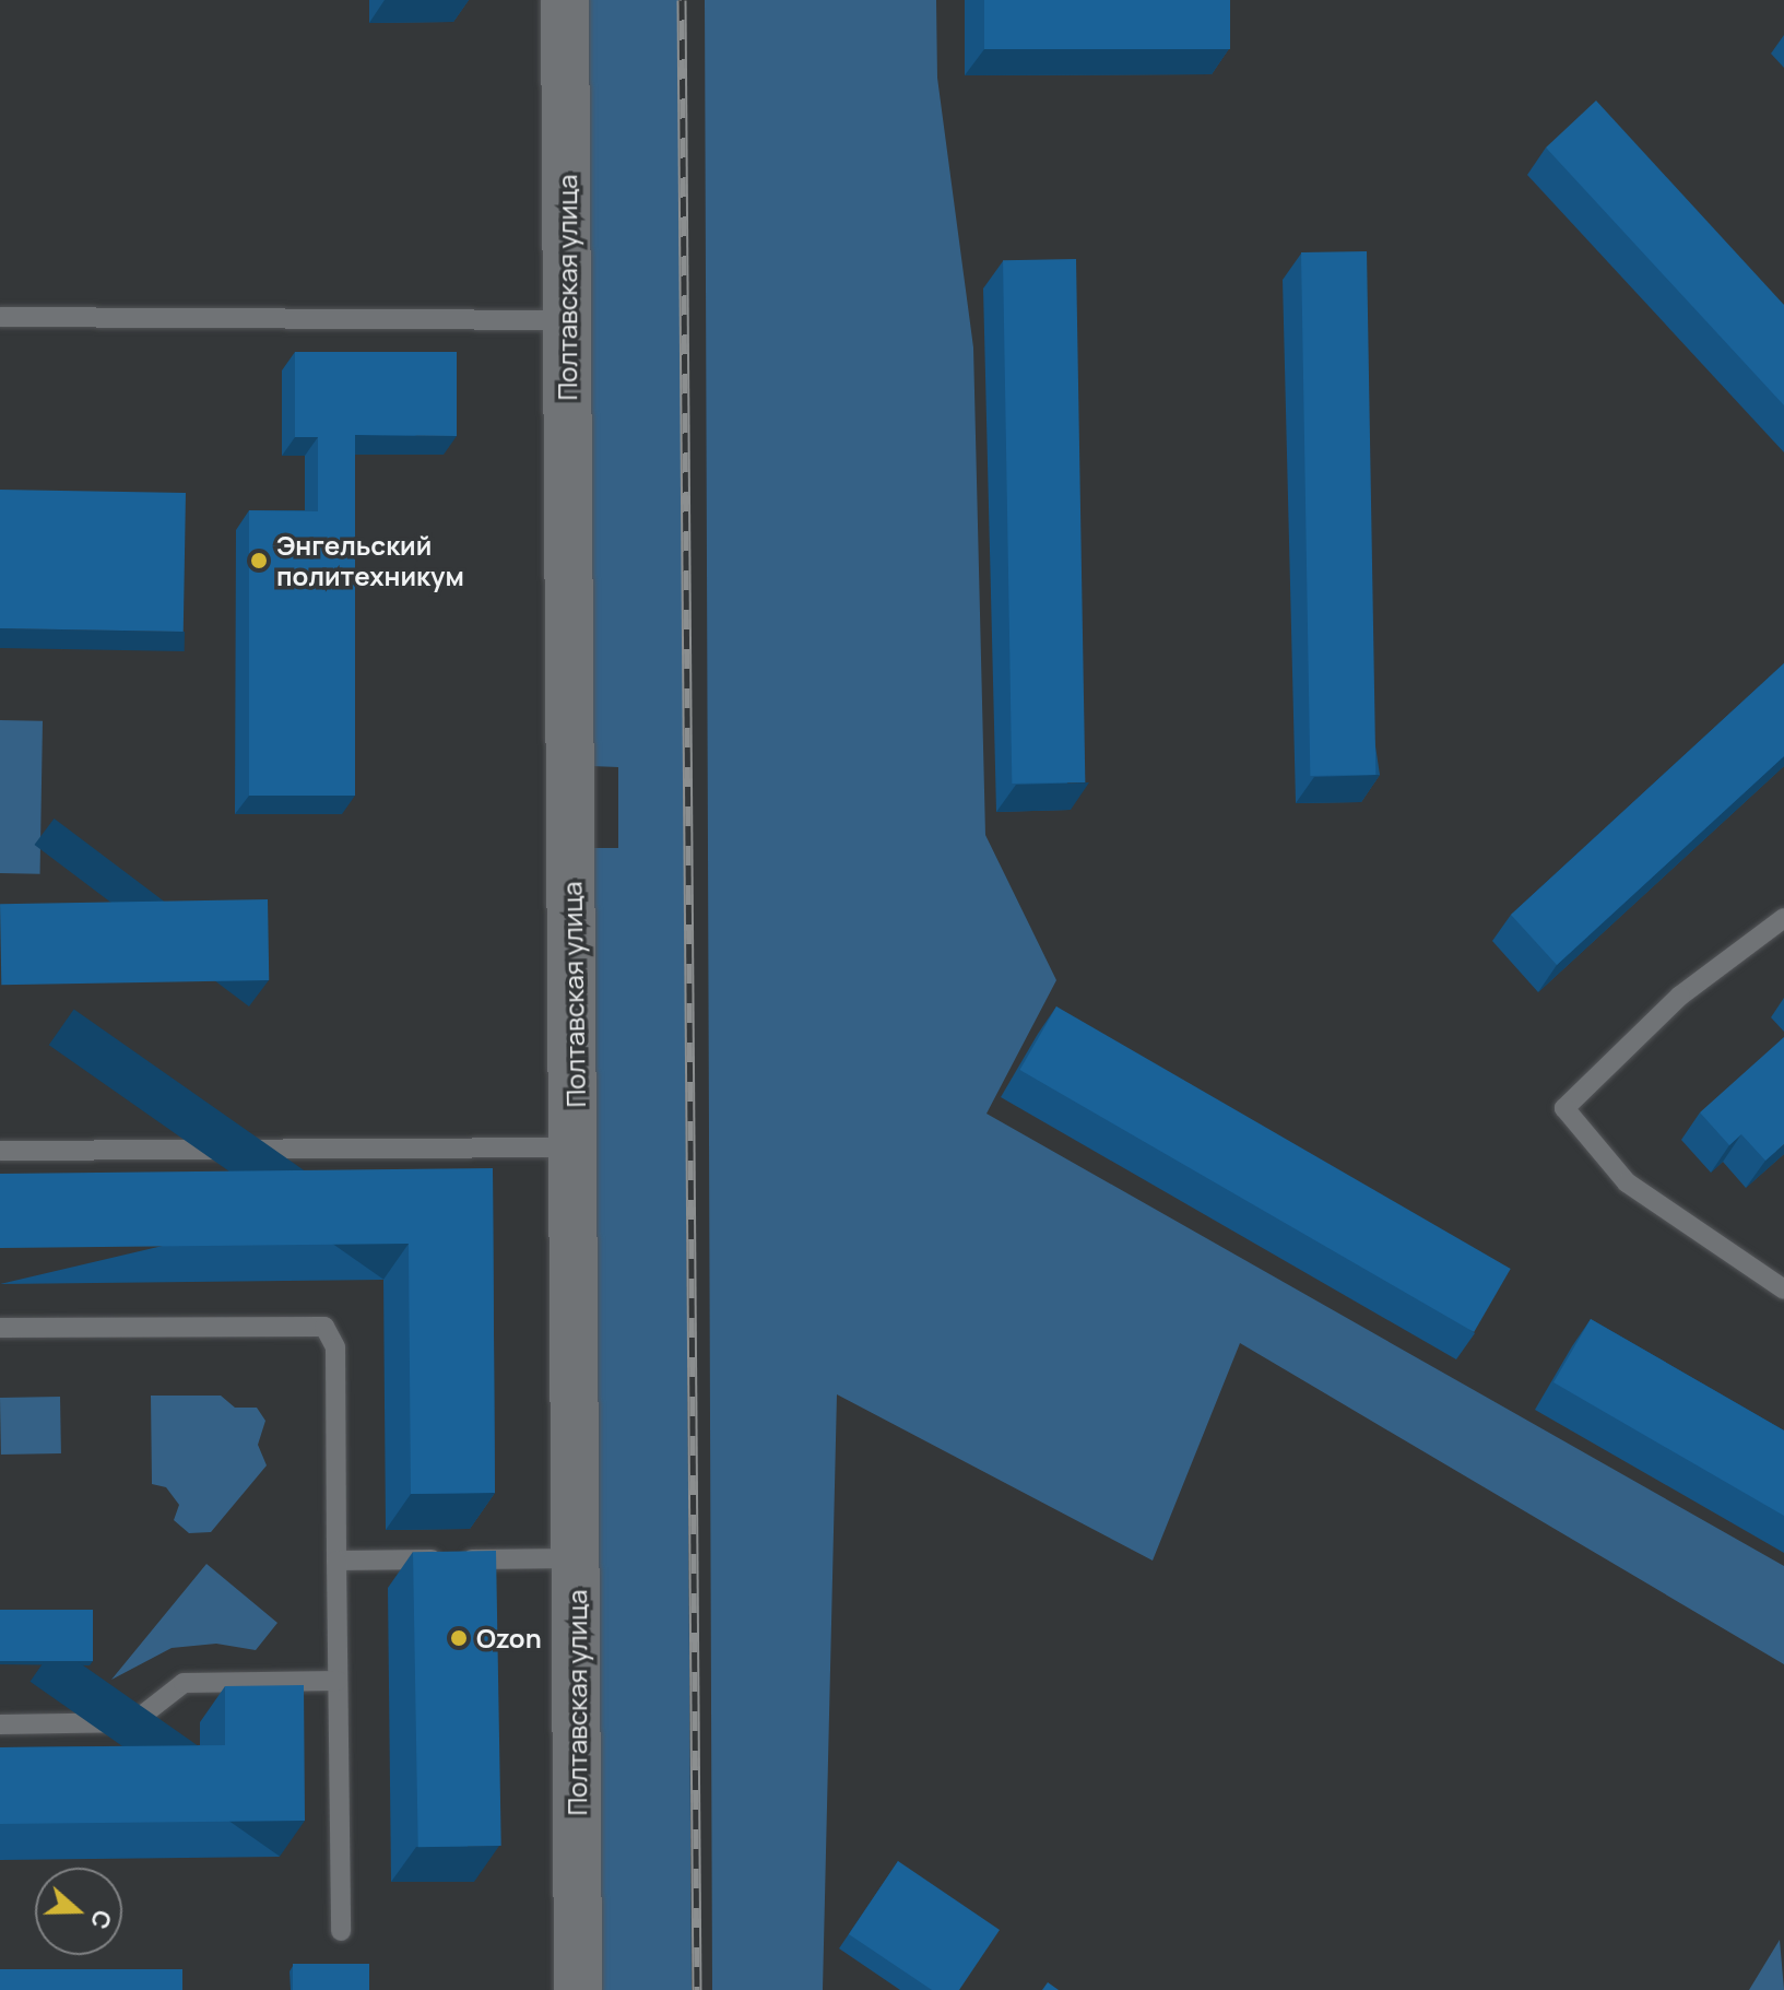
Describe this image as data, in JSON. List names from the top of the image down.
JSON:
{
  "streets": {
    "street": ["Полтавская улица"]
  },
  "places": ["Энгельский политехникум", "Ozon"],
  "north": "right"
}
